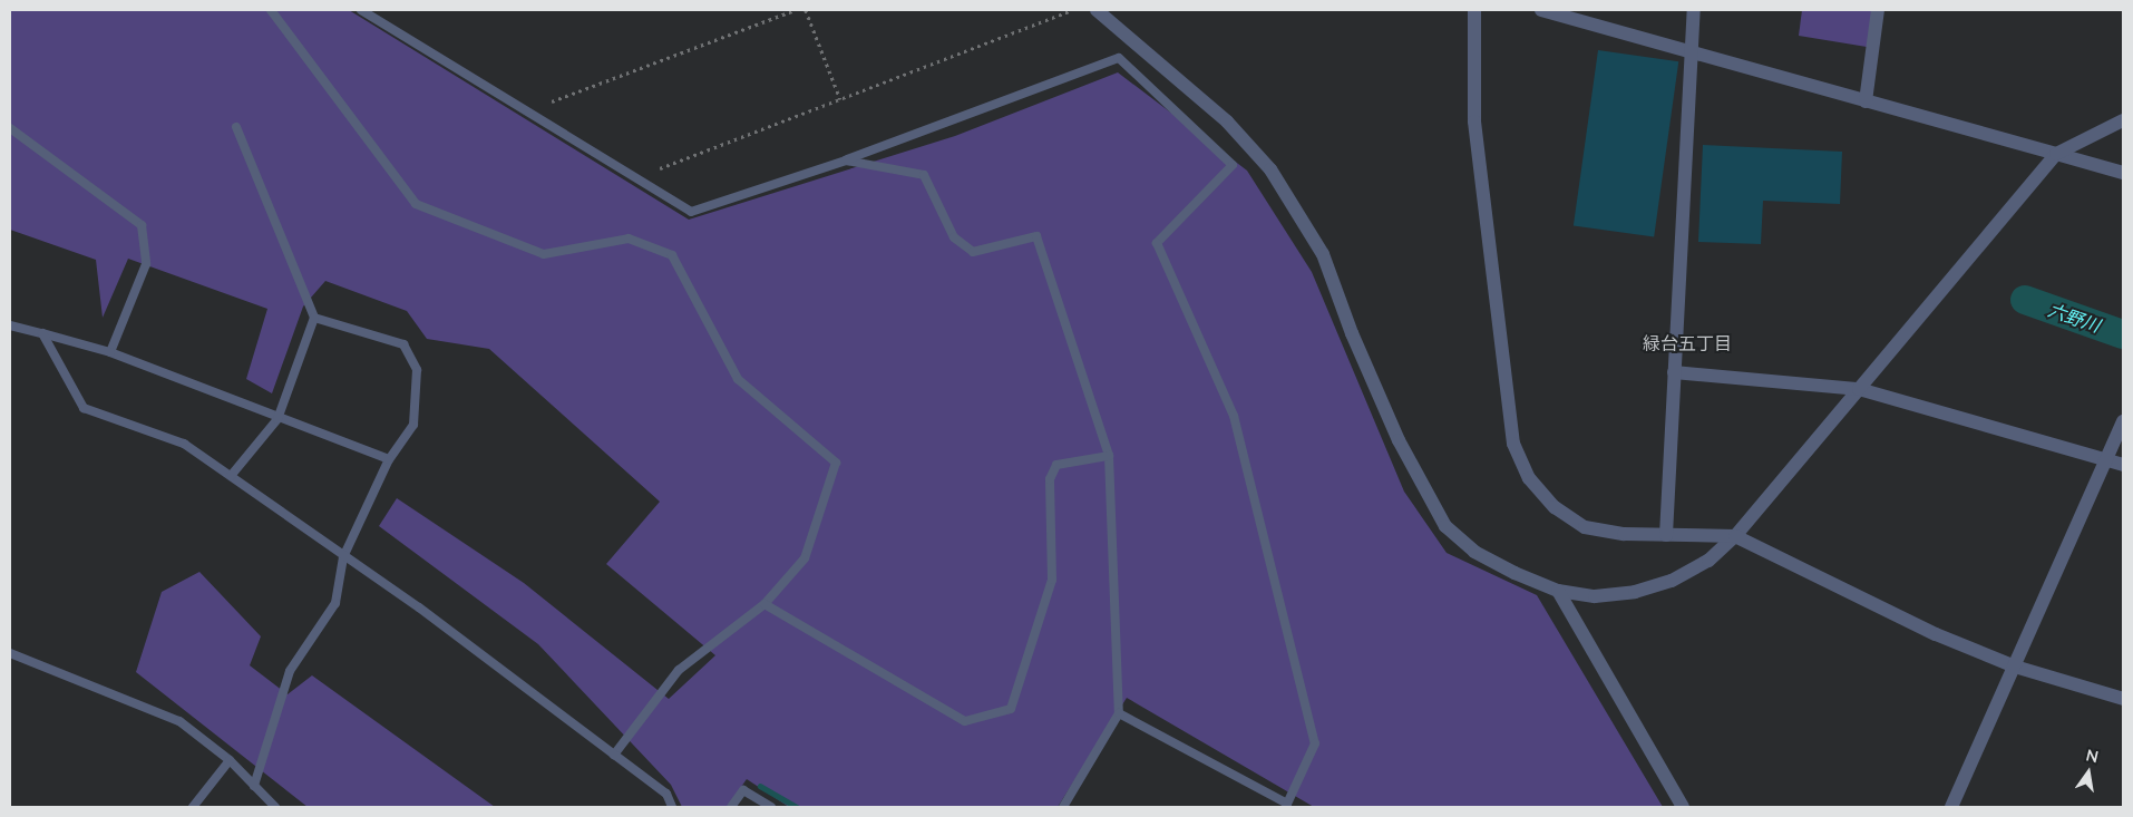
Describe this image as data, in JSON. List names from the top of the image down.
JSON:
{
  "districts": ["緑台五丁目"],
  "water": ["六野川"],
  "north": "top"
}
